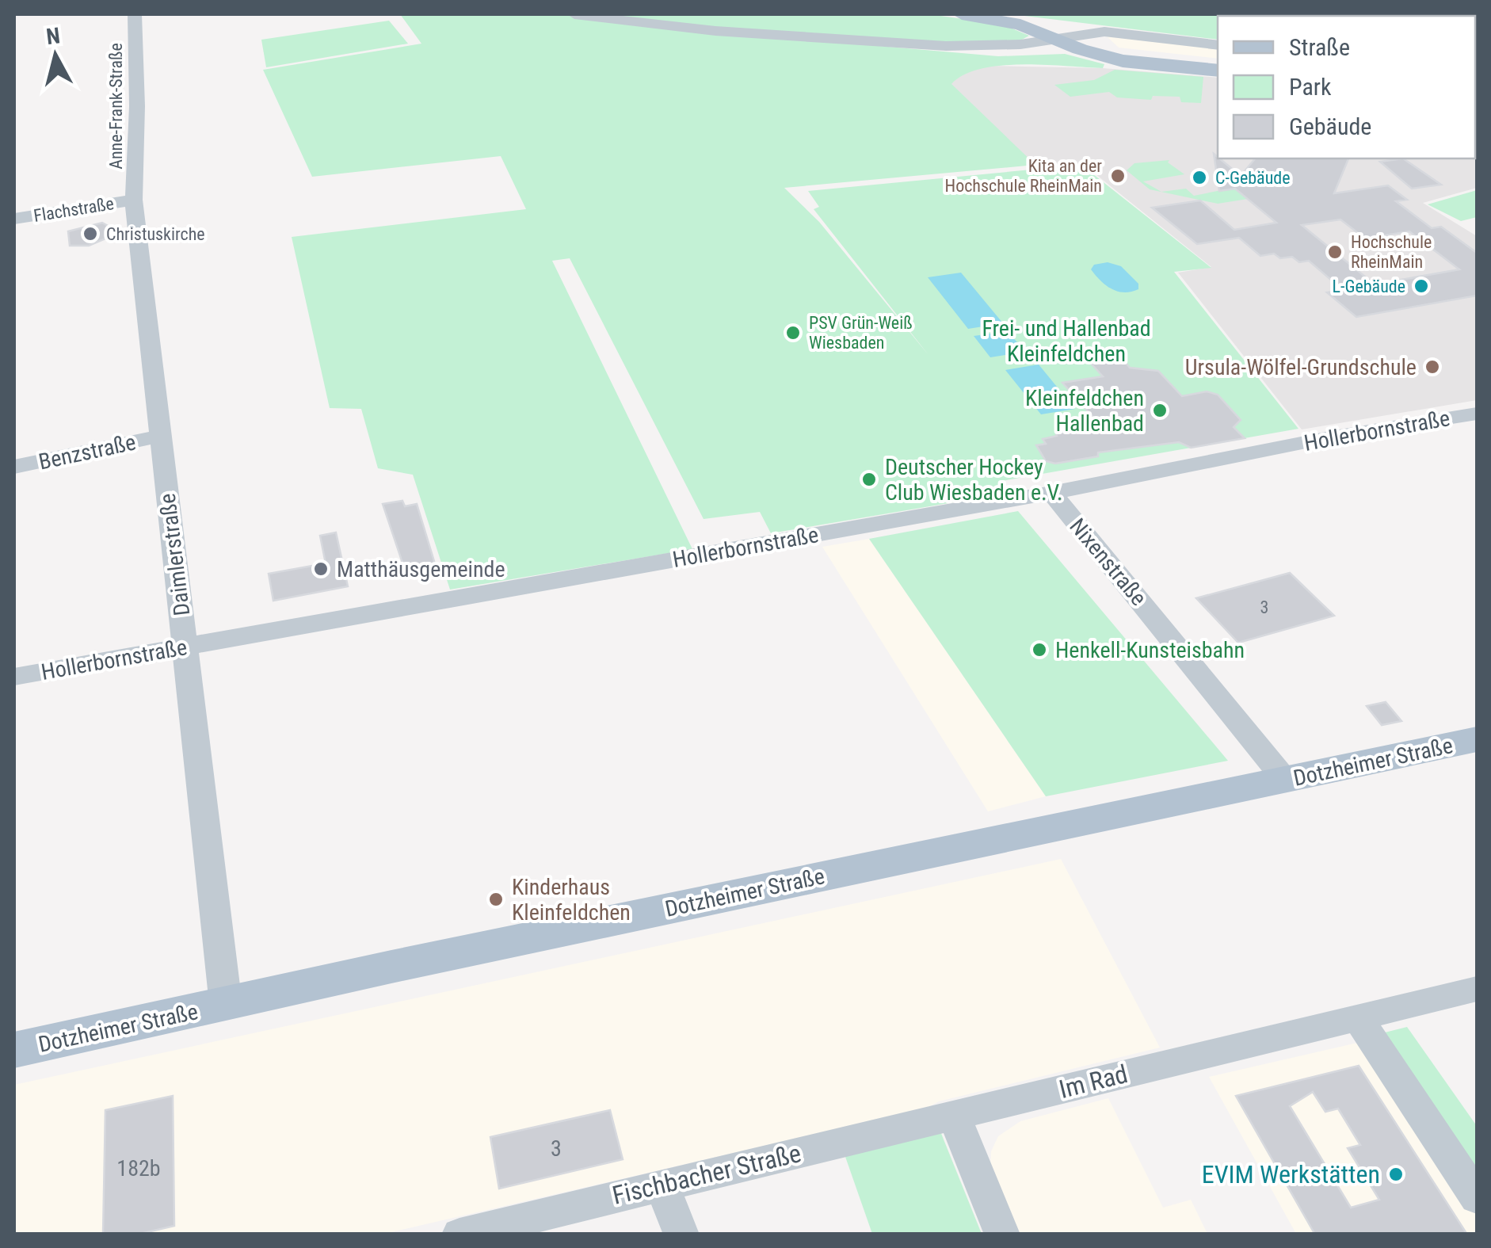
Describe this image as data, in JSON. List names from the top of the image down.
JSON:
{
  "streets": {
    "main road": ["Dotzheimer Straße"],
    "street": [
      "Anne-Frank-Straße",
      "Flachstraße",
      "Hollerbornstraße",
      "Benzstraße",
      "Daimlerstraße",
      "Nixenstraße",
      "Im Rad",
      "Fischbacher Straße"
    ]
  },
  "crossings": [
    ["Anne-Frank-Straße", "Flachstraße"],
    ["Anne-Frank-Straße", "Daimlerstraße"],
    ["Flachstraße", "Daimlerstraße"],
    ["Hollerbornstraße", "Daimlerstraße"],
    ["Hollerbornstraße", "Nixenstraße"],
    ["Benzstraße", "Daimlerstraße"],
    ["Daimlerstraße", "Dotzheimer Straße"],
    ["Nixenstraße", "Dotzheimer Straße"],
    ["Im Rad", "Fischbacher Straße"]
  ],
  "parks": ["Frei- und Hallenbad Kleinfeldchen"],
  "places": [
    "Kita an der Hochschule RheinMain",
    "C-Gebäude",
    "Christuskirche",
    "Hochschule RheinMain",
    "L-Gebäude",
    "PSV Grün-Weiß Wiesbaden",
    "Ursula-Wölfel-Grundschule",
    "Kleinfeldchen Hallenbad",
    "Deutscher Hockey Club Wiesbaden e.V.",
    "Matthäusgemeinde",
    "Henkell-Kunsteisbahn",
    "Kinderhaus Kleinfeldchen",
    "EVIM Werkstätten"
  ],
  "house_numbers": ["3", "3", "182b"],
  "legend": ["Straße", "Park", "Gebäude"],
  "north": "top"
}
